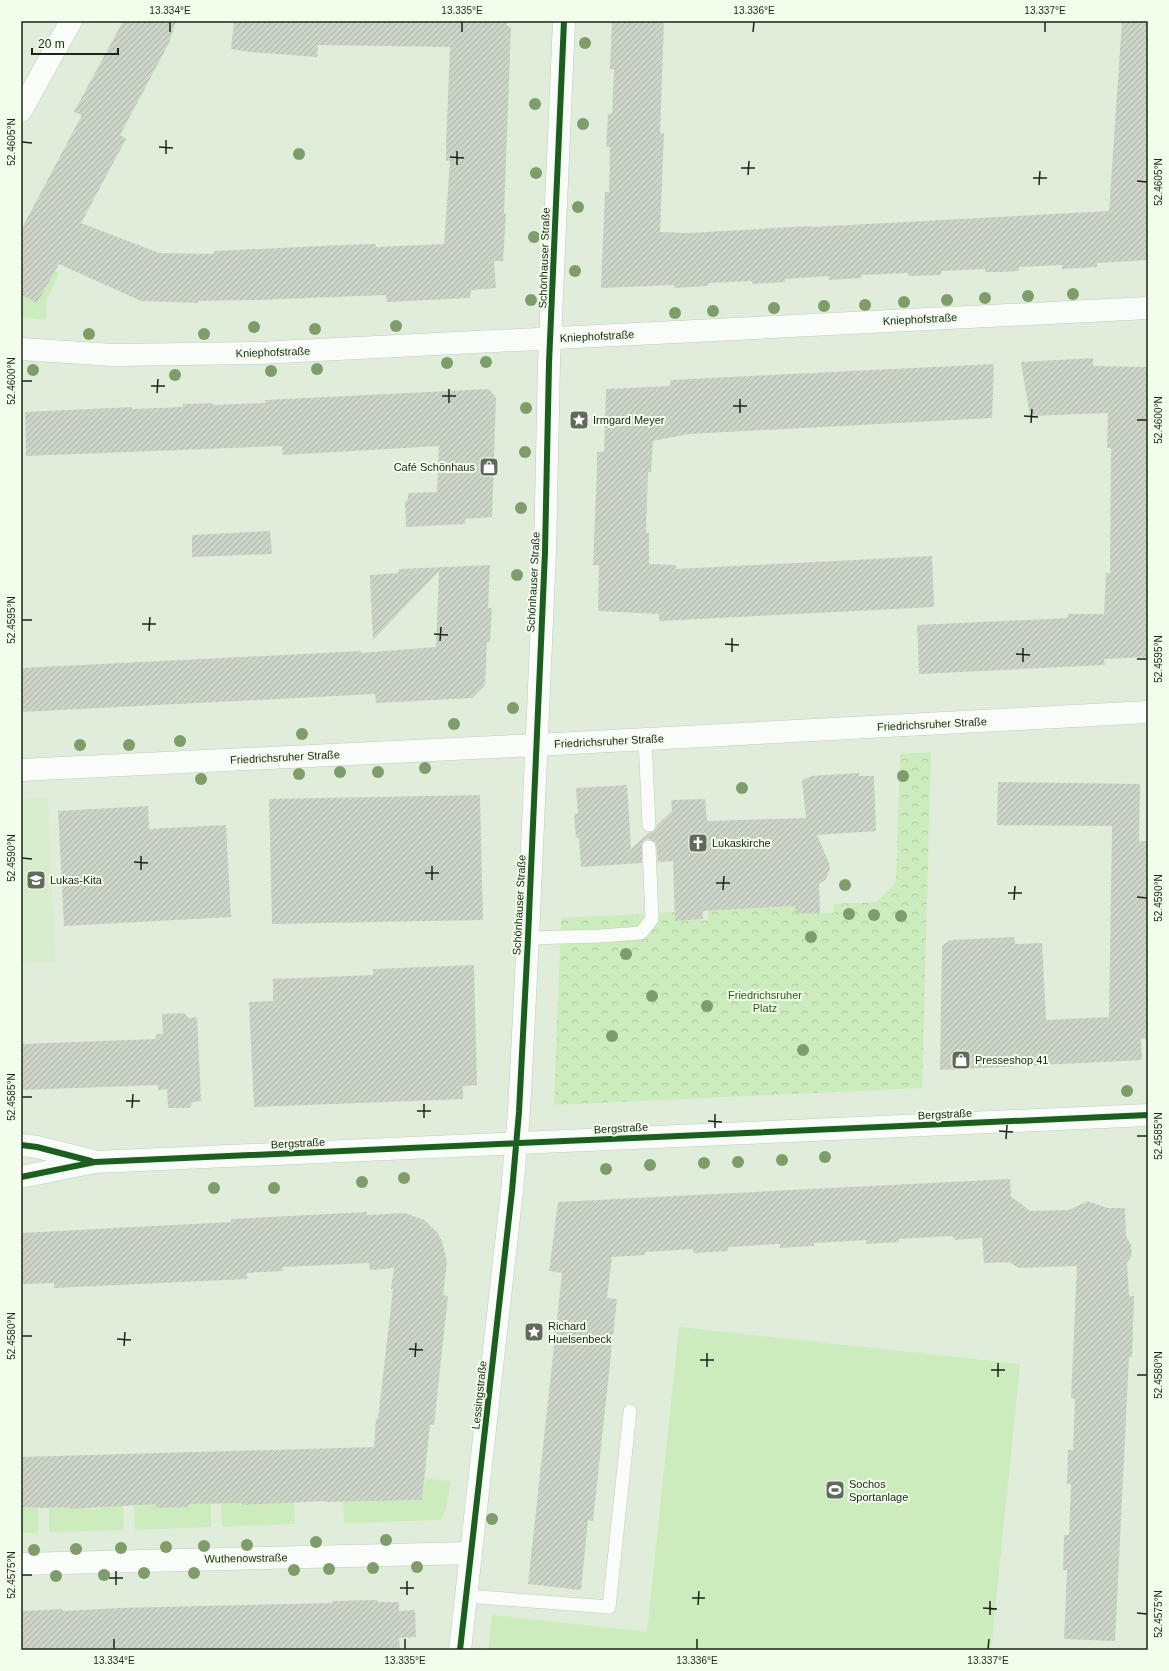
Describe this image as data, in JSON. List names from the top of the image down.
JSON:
{
  "streets": {
    "street": [
      "Schönhauser Straße",
      "Kniephofstraße",
      "Friedrichsruher Straße",
      "Bergstraße",
      "Lessingstraße",
      "Wuthenowstraße"
    ]
  },
  "crossings": [
    ["Schönhauser Straße", "Kniephofstraße"],
    ["Schönhauser Straße", "Friedrichsruher Straße"],
    ["Schönhauser Straße", "Bergstraße"],
    ["Schönhauser Straße", "Lessingstraße"],
    ["Bergstraße", "Lessingstraße"],
    ["Lessingstraße", "Wuthenowstraße"]
  ],
  "parks": ["Friedrichsruher Platz"],
  "places": {
    "place": ["Irmgard Meyer", "Richard Huelsenbeck"],
    "shop": ["Café Schönhaus", "Presseshop 41"],
    "church": ["Lukaskirche"],
    "school or university": ["Lukas-Kita"],
    "sports": ["Sochos Sportanlage"]
  },
  "scale_bar": "20 m",
  "coordinates": [
    "13.334°E",
    "13.335°E",
    "13.336°E",
    "13.337°E",
    "52.4605°N",
    "52.4600°N",
    "52.4595°N",
    "52.4590°N",
    "52.4585°N",
    "52.4580°N",
    "52.4575°N"
  ]
}
